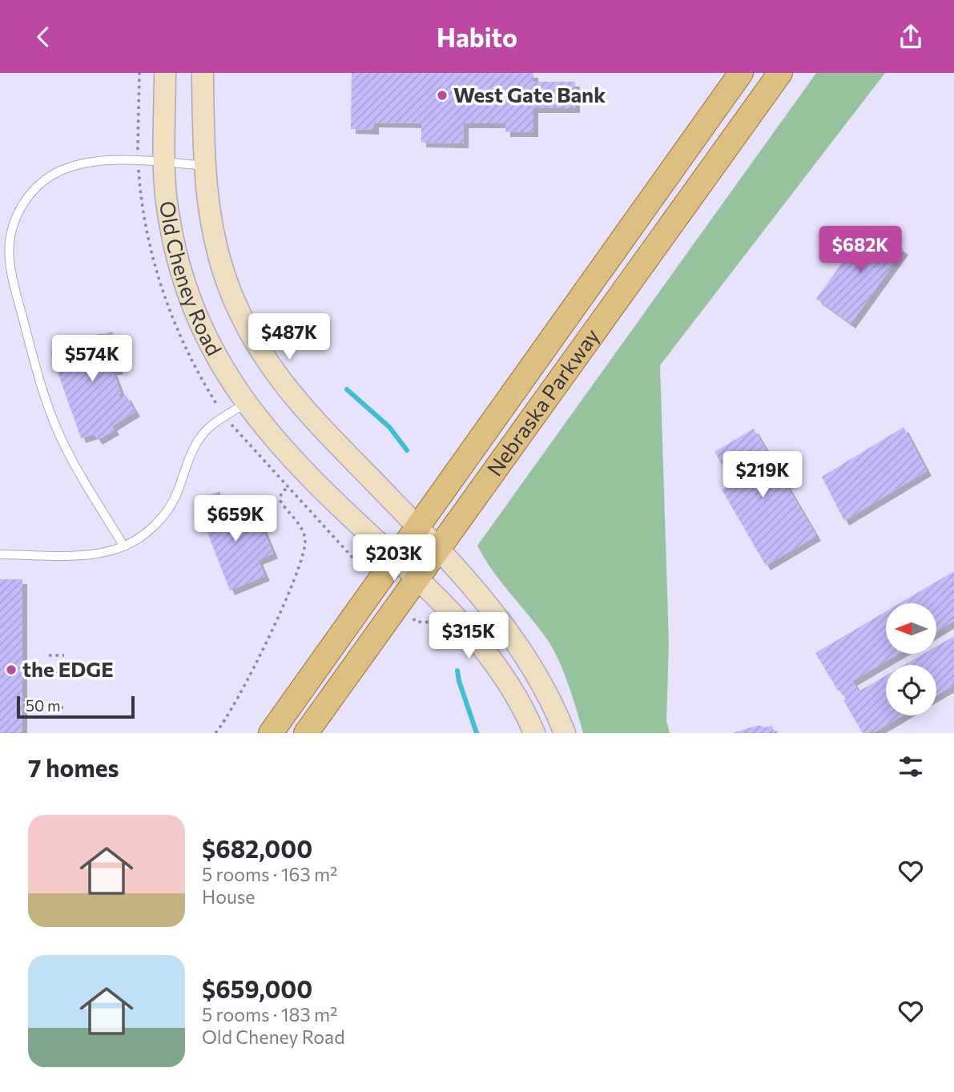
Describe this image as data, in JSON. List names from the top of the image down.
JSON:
{
  "streets": {
    "main road": ["Old Cheney Road", "Nebraska Parkway"]
  },
  "crossings": [
    ["Old Cheney Road", "Nebraska Parkway"]
  ],
  "places": ["West Gate Bank", "the EDGE"],
  "scale_bar": "50 m",
  "north": "left",
  "page": {
    "header": "Habito",
    "price": [
      "$682K",
      "$487K",
      "$574K",
      "$219K",
      "$659K",
      "$203K",
      "$315K"
    ],
    "scale": "50 m",
    "heading": "7 homes",
    "list": [
      {
        "name": "$682,000",
        "note": "5 rooms · 163 m² · House"
      },
      {
        "name": "$659,000",
        "note": "5 rooms · 183 m² · Old Cheney Road"
      }
    ]
  }
}
